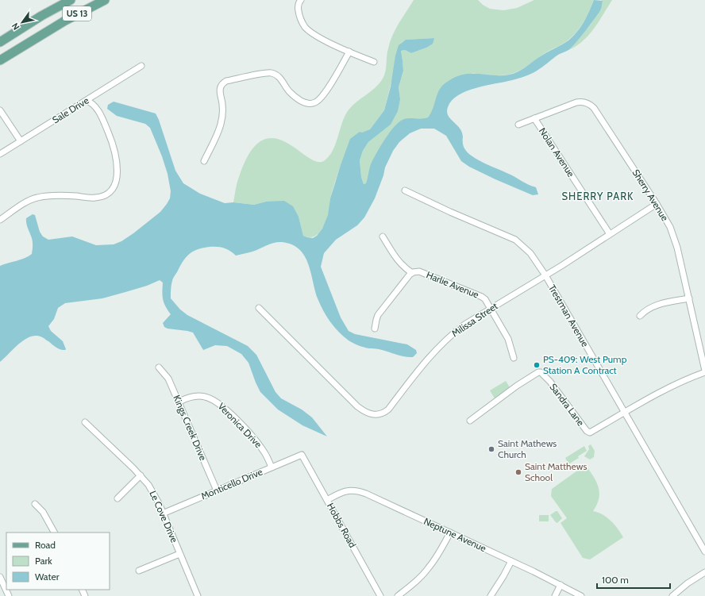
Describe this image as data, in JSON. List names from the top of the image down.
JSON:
{
  "streets": {
    "main road": ["US 13"],
    "street": [
      "Sale Drive",
      "Nolan Avenue",
      "Sherry Avenue",
      "Harlie Avenue",
      "Trestman Avenue",
      "Milissa Street",
      "Sandra Lane",
      "Veronica Drive",
      "Kings Creek Drive",
      "Monticello Drive",
      "Le Cove Drive",
      "Hobbs Road",
      "Neptune Avenue"
    ]
  },
  "crossings": [
    ["Nolan Avenue", "Sherry Avenue"],
    ["Nolan Avenue", "Milissa Street"],
    ["Sherry Avenue", "Milissa Street"],
    ["Sherry Avenue", "Sandra Lane"],
    ["Harlie Avenue", "Milissa Street"],
    ["Trestman Avenue", "Milissa Street"],
    ["Trestman Avenue", "Sandra Lane"],
    ["Veronica Drive", "Kings Creek Drive"],
    ["Veronica Drive", "Monticello Drive"],
    ["Kings Creek Drive", "Monticello Drive"],
    ["Monticello Drive", "Le Cove Drive"],
    ["Monticello Drive", "Hobbs Road"],
    ["Hobbs Road", "Neptune Avenue"]
  ],
  "districts": ["SHERRY PARK"],
  "places": ["PS-409: West Pump Station A Contract", "Saint Mathews Church", "Saint Matthews School"],
  "legend": ["Road", "Park", "Water"],
  "scale_bar": "100 m",
  "north": "bottom left"
}
